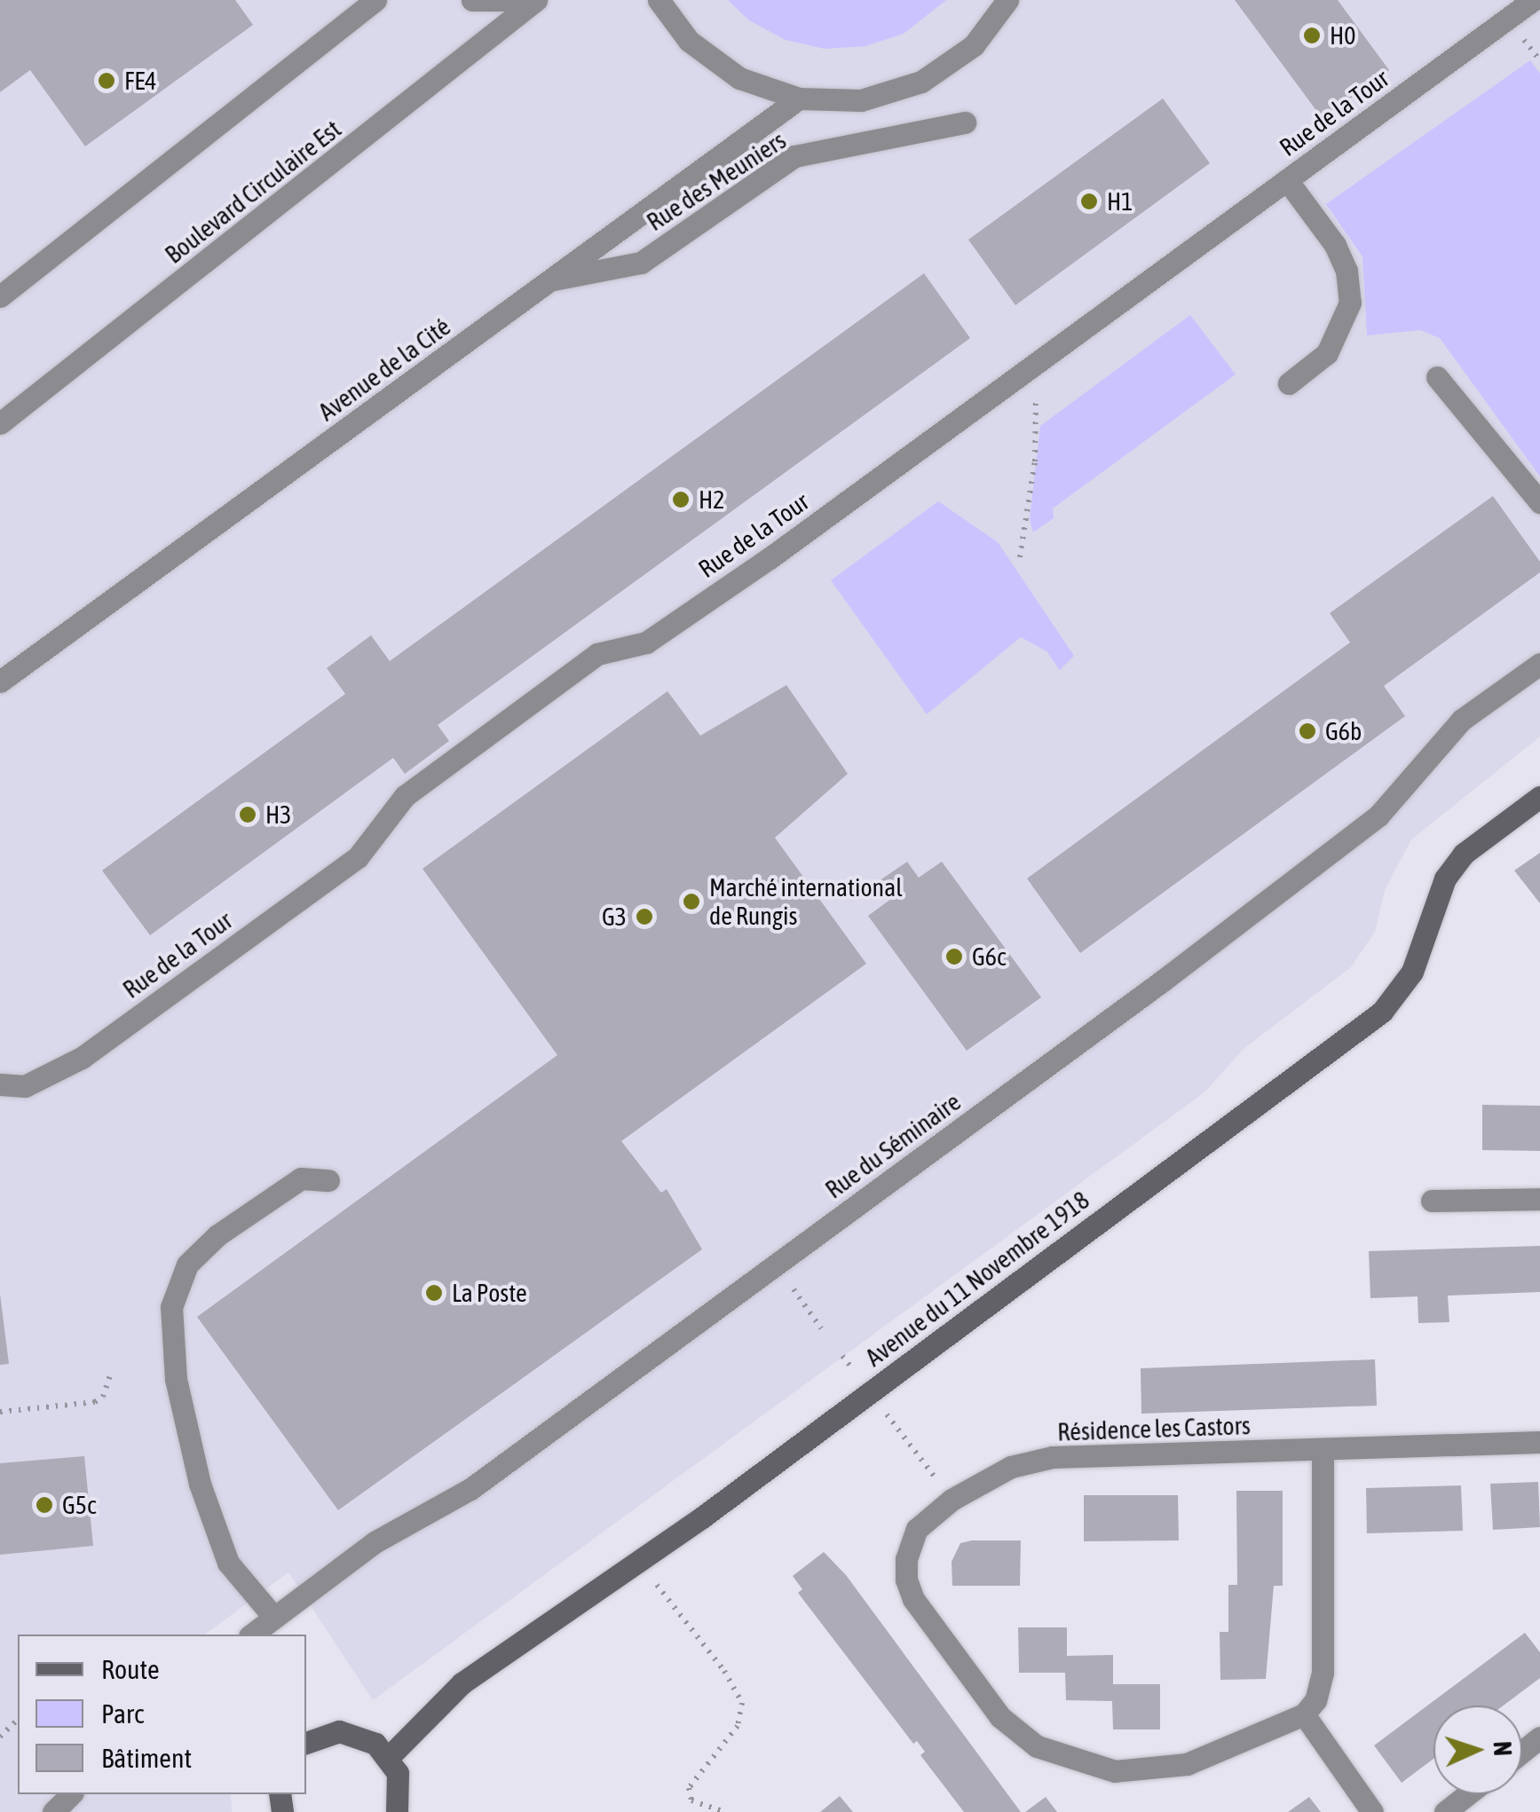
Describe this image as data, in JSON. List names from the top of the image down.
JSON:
{
  "streets": {
    "main road": ["Avenue du 11 Novembre 1918"],
    "street": [
      "Rue de la Tour",
      "Rue des Meuniers",
      "Boulevard Circulaire Est",
      "Avenue de la Cité",
      "Rue du Séminaire",
      "Résidence les Castors"
    ]
  },
  "crossings": [
    ["Rue des Meuniers", "Avenue de la Cité"]
  ],
  "places": [
    "H0",
    "FE4",
    "H1",
    "H2",
    "G6b",
    "H3",
    "Marché international de Rungis",
    "G3",
    "G6c",
    "La Poste",
    "G5c"
  ],
  "legend": ["Route", "Parc", "Bâtiment"],
  "north": "right"
}
